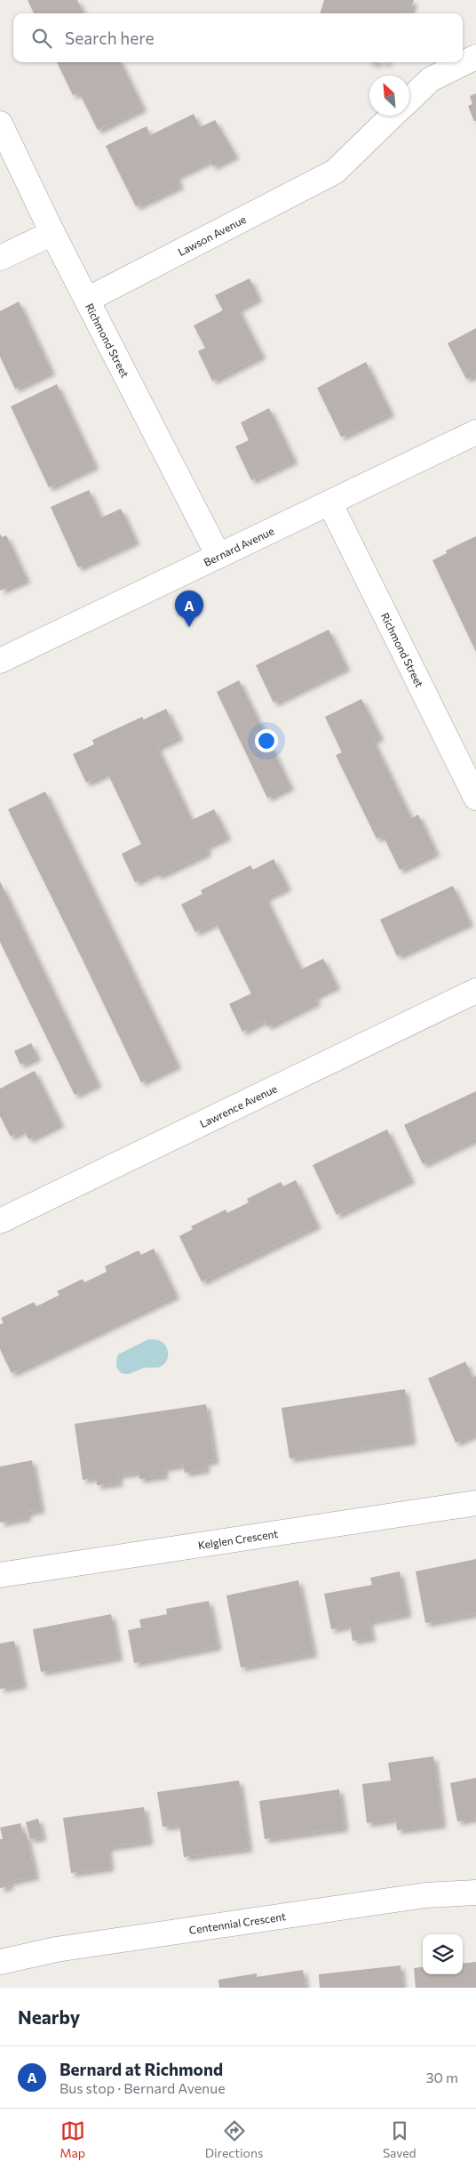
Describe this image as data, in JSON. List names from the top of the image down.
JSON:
{
  "streets": {
    "street": [
      "Lawson Avenue",
      "Richmond Street",
      "Bernard Avenue",
      "Lawrence Avenue",
      "Kelglen Crescent",
      "Centennial Crescent"
    ]
  },
  "crossings": [
    ["Lawson Avenue", "Richmond Street"],
    ["Richmond Street", "Bernard Avenue"]
  ],
  "north": "top left",
  "page": {
    "search": "Search here",
    "pins": "A",
    "heading": "Nearby",
    "list": [
      {
        "mark": "A",
        "name": "Bernard at Richmond",
        "note": "Bus stop · Bernard Avenue",
        "value": "30 m"
      }
    ],
    "nav": ["Map", "Directions", "Saved"]
  }
}
